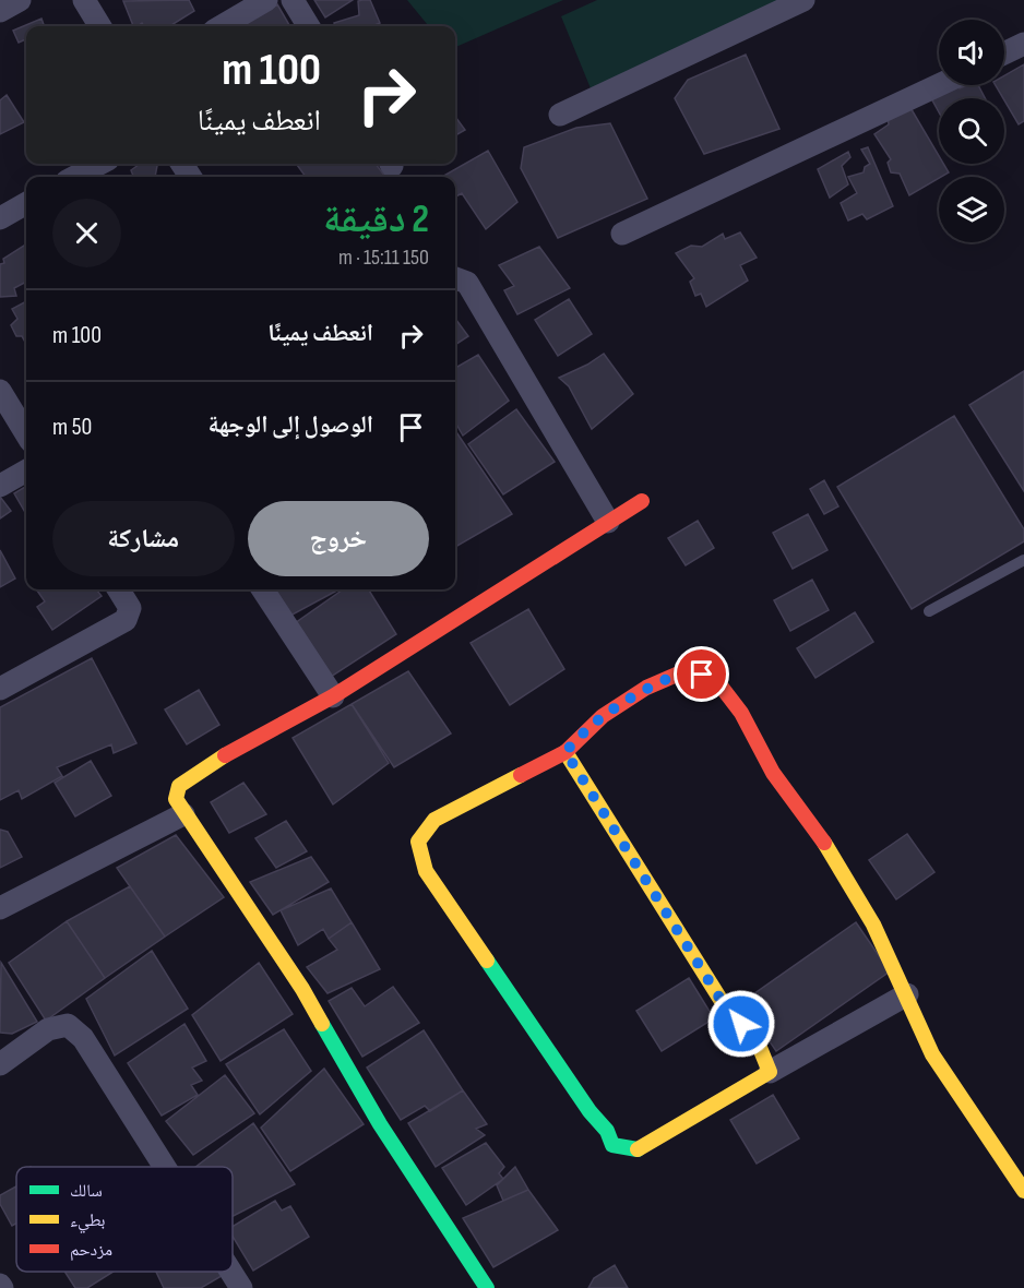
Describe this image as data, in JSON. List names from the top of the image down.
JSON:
{
  "legend": ["سالك", "بطيء", "مزدحم"],
  "page": {
    "turn": ["100 m", "انعطف يمينًا"],
    "heading": ["2 دقيقة", "150 m · 15:11"],
    "list": [
      {
        "name": "انعطف يمينًا",
        "value": "100 m"
      },
      {
        "name": "الوصول إلى الوجهة",
        "value": "50 m"
      }
    ],
    "buttons": ["خروج", "مشاركة"]
  }
}
